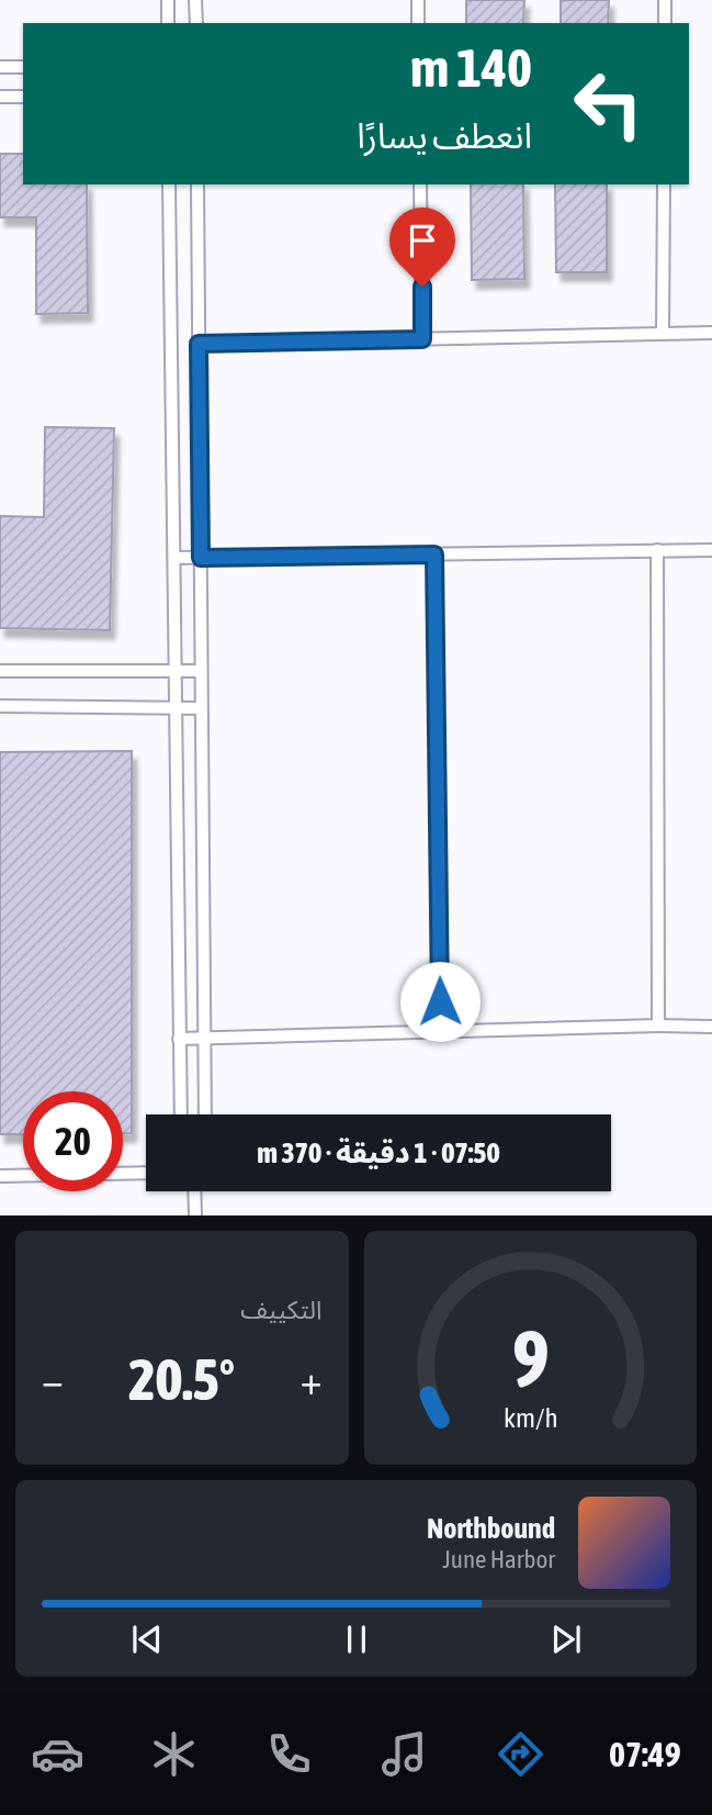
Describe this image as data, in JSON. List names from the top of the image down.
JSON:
{
  "page": {
    "turn": ["140 m", "انعطف يسارًا"],
    "limit": "20",
    "trip": "07:50 · 1 دقيقة · 370 m",
    "tile": "التكييف",
    "heat": ["−", "20.5°", "+"],
    "song": ["Northbound", "June Harbor"],
    "tabs": "07:49",
    "gauge": ["9", "km/h"]
  }
}
